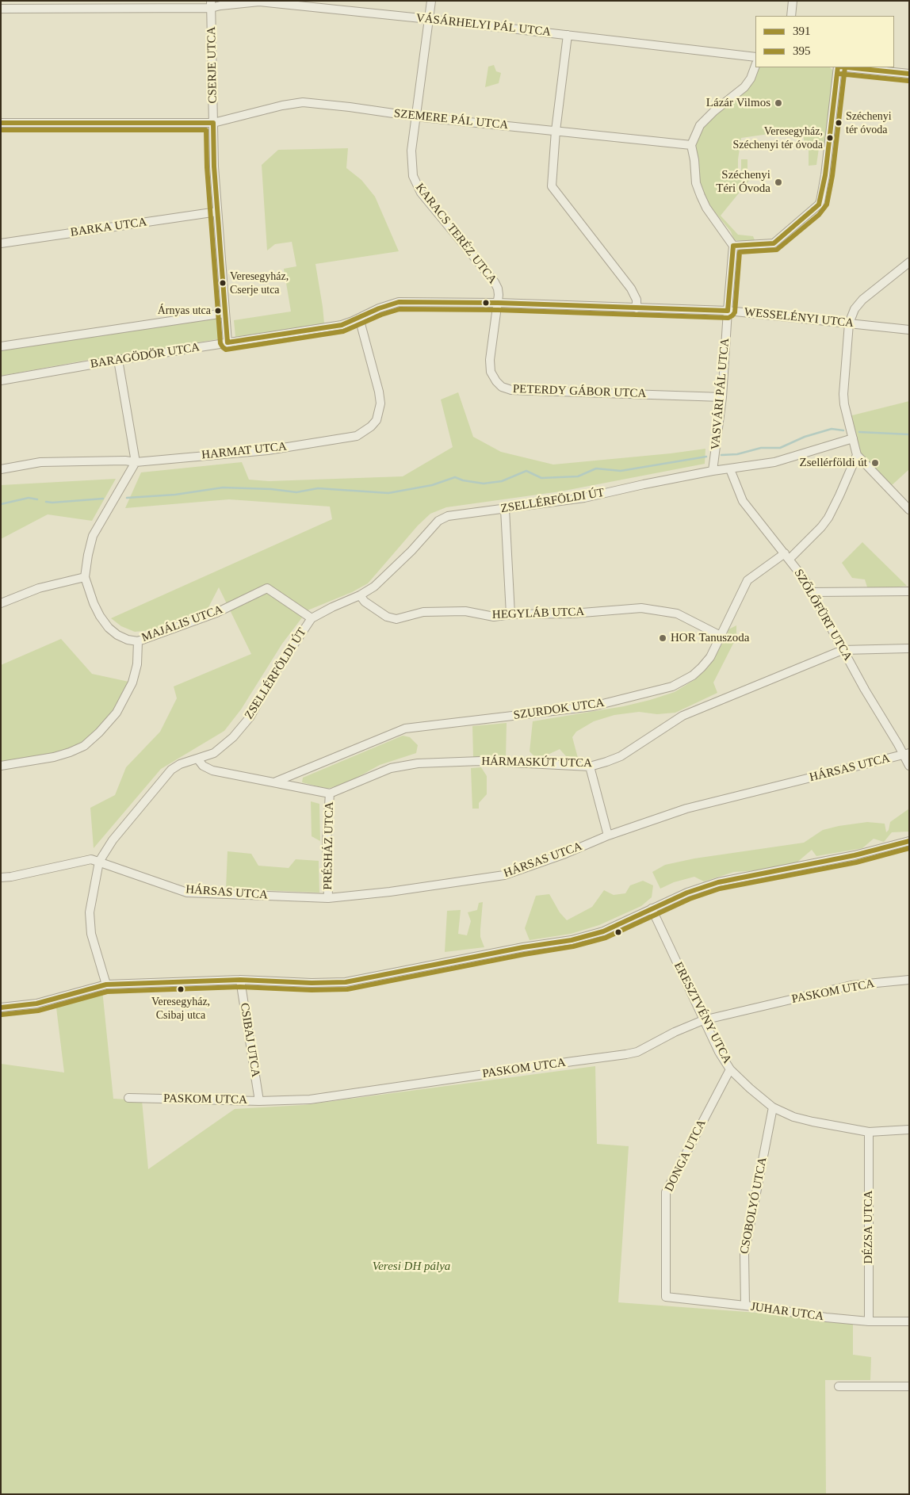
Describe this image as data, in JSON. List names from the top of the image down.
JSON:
{
  "streets": {
    "street": [
      "VÁSÁRHELYI PÁL UTCA",
      "CSERJE UTCA",
      "SZEMERE PÁL UTCA",
      "BARKA UTCA",
      "KARACS TERÉZ UTCA",
      "WESSELÉNYI UTCA",
      "BARAGÖDÖR UTCA",
      "PETERDY GÁBOR UTCA",
      "VASVÁRI PÁL UTCA",
      "HARMAT UTCA",
      "ZSELLÉRFÖLDI ÚT",
      "HEGYLÁB UTCA",
      "SZŐLŐFÜRT UTCA",
      "MAJÁLIS UTCA",
      "SZURDOK UTCA",
      "HÁRMASKÚT UTCA",
      "HÁRSAS UTCA",
      "PRÉSHÁZ UTCA",
      "PASKOM UTCA",
      "ERESZTVÉNY UTCA",
      "CSIBAJ UTCA",
      "DONGA UTCA",
      "CSOBOLYÓ UTCA",
      "DÉZSA UTCA",
      "JUHAR UTCA"
    ]
  },
  "crossings": [
    ["VÁSÁRHELYI PÁL UTCA", "CSERJE UTCA"],
    ["VÁSÁRHELYI PÁL UTCA", "KARACS TERÉZ UTCA"],
    ["CSERJE UTCA", "SZEMERE PÁL UTCA"],
    ["CSERJE UTCA", "BARKA UTCA"],
    ["CSERJE UTCA", "BARAGÖDÖR UTCA"],
    ["SZEMERE PÁL UTCA", "KARACS TERÉZ UTCA"],
    ["KARACS TERÉZ UTCA", "WESSELÉNYI UTCA"],
    ["KARACS TERÉZ UTCA", "PETERDY GÁBOR UTCA"],
    ["WESSELÉNYI UTCA", "BARAGÖDÖR UTCA"],
    ["WESSELÉNYI UTCA", "PETERDY GÁBOR UTCA"],
    ["WESSELÉNYI UTCA", "VASVÁRI PÁL UTCA"],
    ["WESSELÉNYI UTCA", "HARMAT UTCA"],
    ["BARAGÖDÖR UTCA", "HARMAT UTCA"],
    ["PETERDY GÁBOR UTCA", "VASVÁRI PÁL UTCA"],
    ["VASVÁRI PÁL UTCA", "ZSELLÉRFÖLDI ÚT"],
    ["HARMAT UTCA", "MAJÁLIS UTCA"],
    ["ZSELLÉRFÖLDI ÚT", "HEGYLÁB UTCA"],
    ["ZSELLÉRFÖLDI ÚT", "SZŐLŐFÜRT UTCA"],
    ["ZSELLÉRFÖLDI ÚT", "MAJÁLIS UTCA"],
    ["ZSELLÉRFÖLDI ÚT", "HÁRSAS UTCA"],
    ["HEGYLÁB UTCA", "SZURDOK UTCA"],
    ["SZŐLŐFÜRT UTCA", "SZURDOK UTCA"],
    ["SZŐLŐFÜRT UTCA", "HÁRMASKÚT UTCA"],
    ["SZŐLŐFÜRT UTCA", "HÁRSAS UTCA"],
    ["HÁRMASKÚT UTCA", "PRÉSHÁZ UTCA"],
    ["HÁRSAS UTCA", "PRÉSHÁZ UTCA"],
    ["PASKOM UTCA", "ERESZTVÉNY UTCA"],
    ["PASKOM UTCA", "CSIBAJ UTCA"],
    ["ERESZTVÉNY UTCA", "DONGA UTCA"],
    ["ERESZTVÉNY UTCA", "CSOBOLYÓ UTCA"],
    ["ERESZTVÉNY UTCA", "DÉZSA UTCA"],
    ["DONGA UTCA", "JUHAR UTCA"],
    ["CSOBOLYÓ UTCA", "JUHAR UTCA"],
    ["DÉZSA UTCA", "JUHAR UTCA"]
  ],
  "parks": ["Veresi DH pálya"],
  "places": [
    "Lázár Vilmos",
    "Széchenyi tér óvoda",
    "Veresegyház, Széchenyi tér óvoda",
    "Széchenyi Téri Óvoda",
    "Veresegyház, Cserje utca",
    "Árnyas utca",
    "Zsellérföldi út",
    "HOR Tanuszoda",
    "Veresegyház, Csibaj utca"
  ],
  "lines": ["transit line 391", "transit line 395"],
  "legend": ["391", "395"]
}
